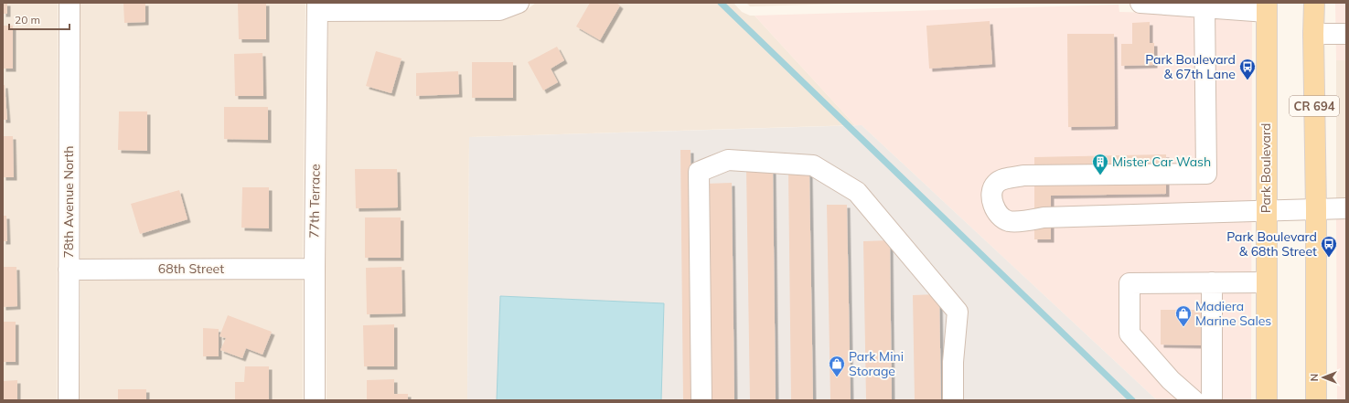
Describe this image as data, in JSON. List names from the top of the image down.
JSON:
{
  "streets": {
    "main road": ["CR 694", "Park Boulevard"],
    "street": ["77th Terrace", "78th Avenue North", "68th Street"]
  },
  "crossings": [
    ["77th Terrace", "68th Street"],
    ["78th Avenue North", "68th Street"]
  ],
  "places": {
    "bus stop": ["Park Boulevard & 67th Lane", "Park Boulevard & 68th Street"],
    "building": ["Mister Car Wash"],
    "shop": ["Madiera Marine Sales", "Park Mini Storage"]
  },
  "scale_bar": "20 m",
  "north": "left"
}
